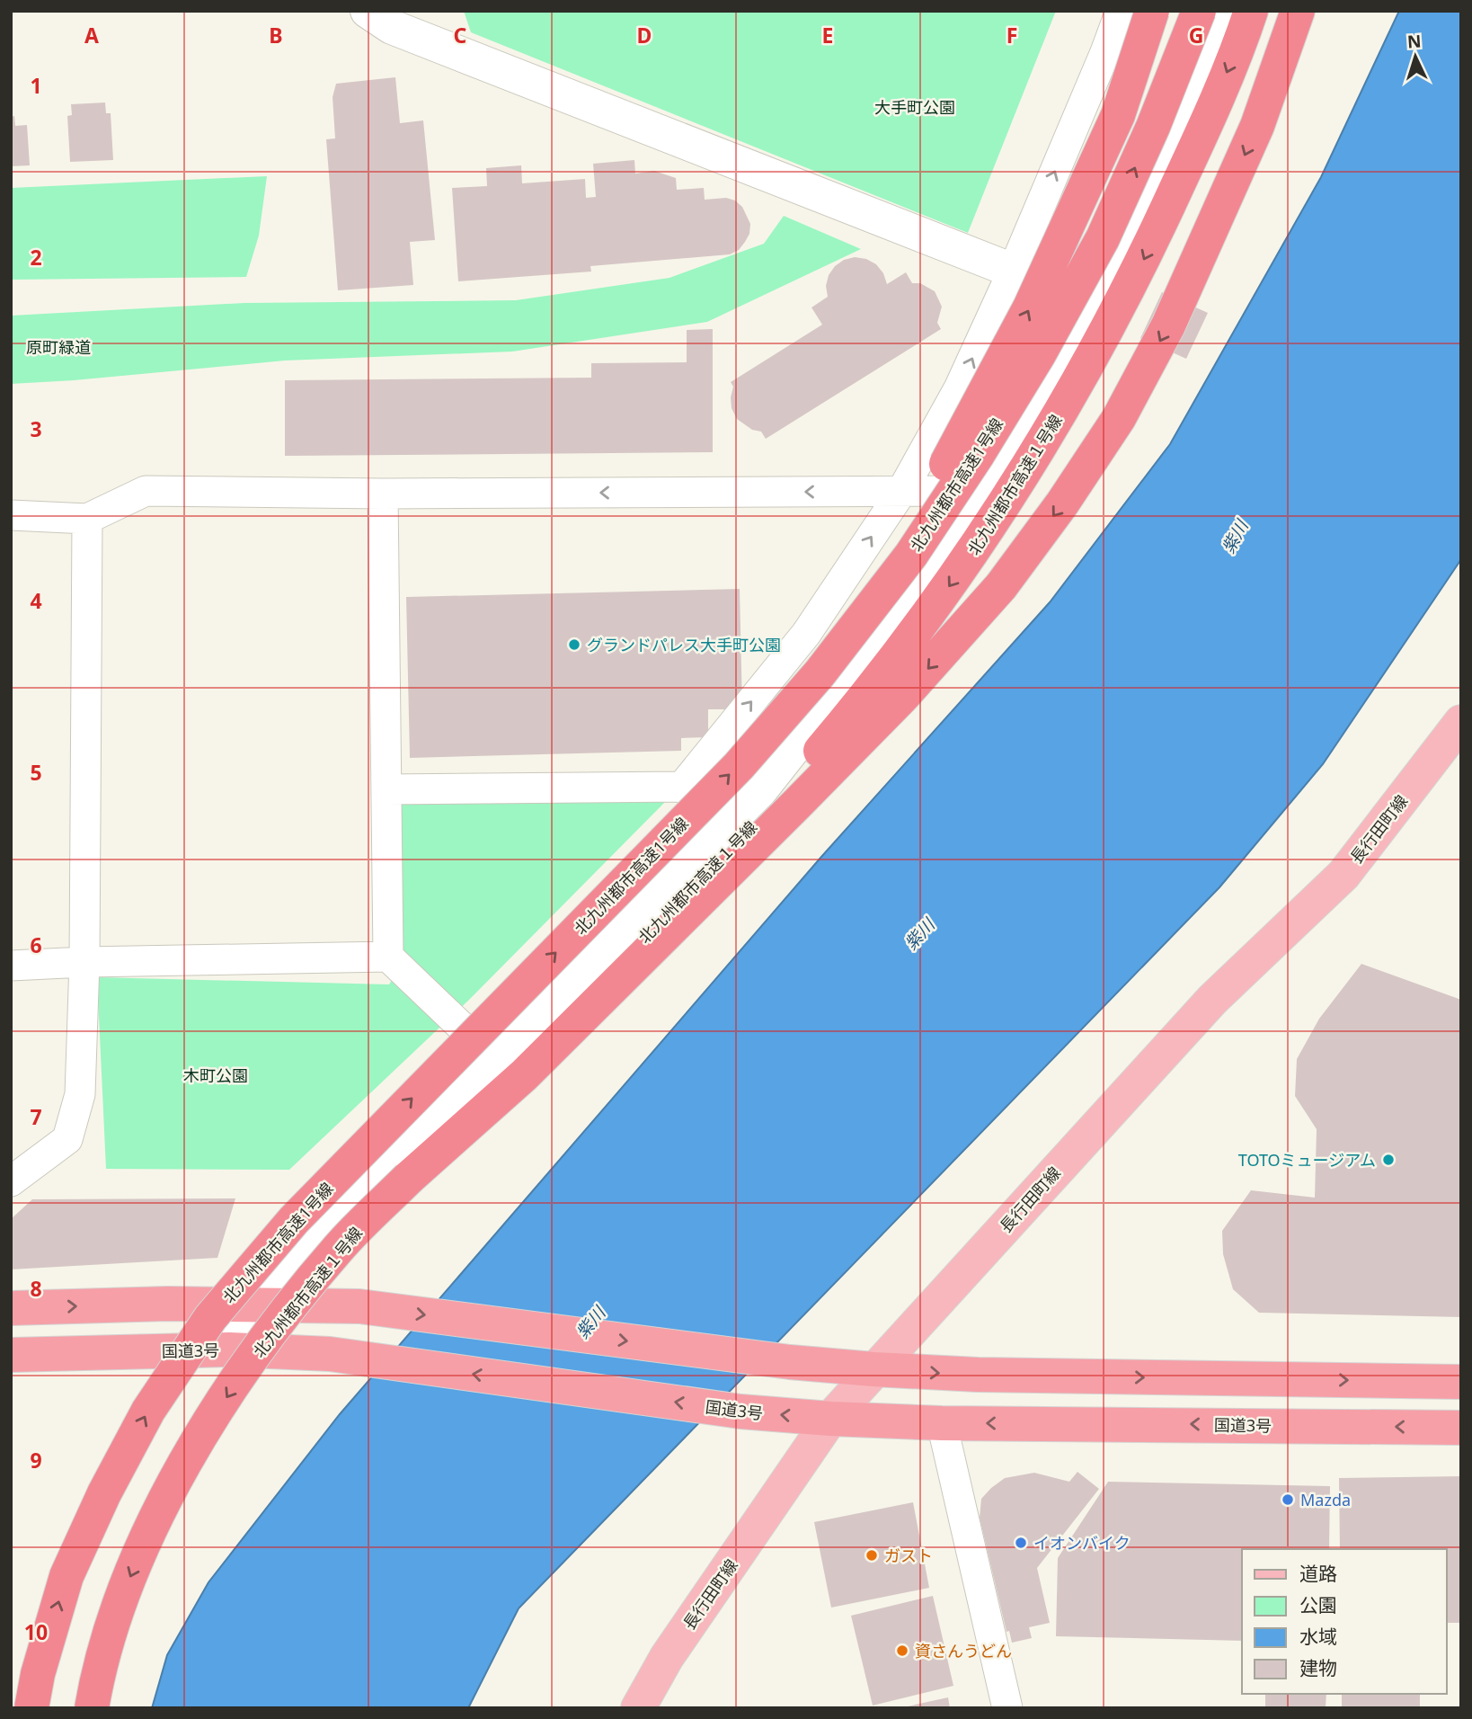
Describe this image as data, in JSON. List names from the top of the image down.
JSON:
{
  "streets": {
    "highway": ["北九州都市高速1号線", "北九州都市高速１号線", "国道3号"],
    "main road": ["長行田町線"]
  },
  "crossings": [
    ["長行田町線", "国道3号"]
  ],
  "water": ["紫川"],
  "parks": ["大手町公園", "原町緑道", "木町公園"],
  "places": [
    "グランドパレス大手町公園",
    "TOTOミュージアム",
    "Mazda",
    "イオンバイク",
    "ガスト",
    "資さんうどん"
  ],
  "legend": [
    "道路",
    "公園",
    "水域",
    "建物"
  ],
  "north": "top",
  "grid": {
    "columns": [
      "A",
      "B",
      "C",
      "D",
      "E",
      "F",
      "G"
    ],
    "rows": [
      "1",
      "2",
      "3",
      "4",
      "5",
      "6",
      "7",
      "8",
      "9",
      "10"
    ]
  }
}
